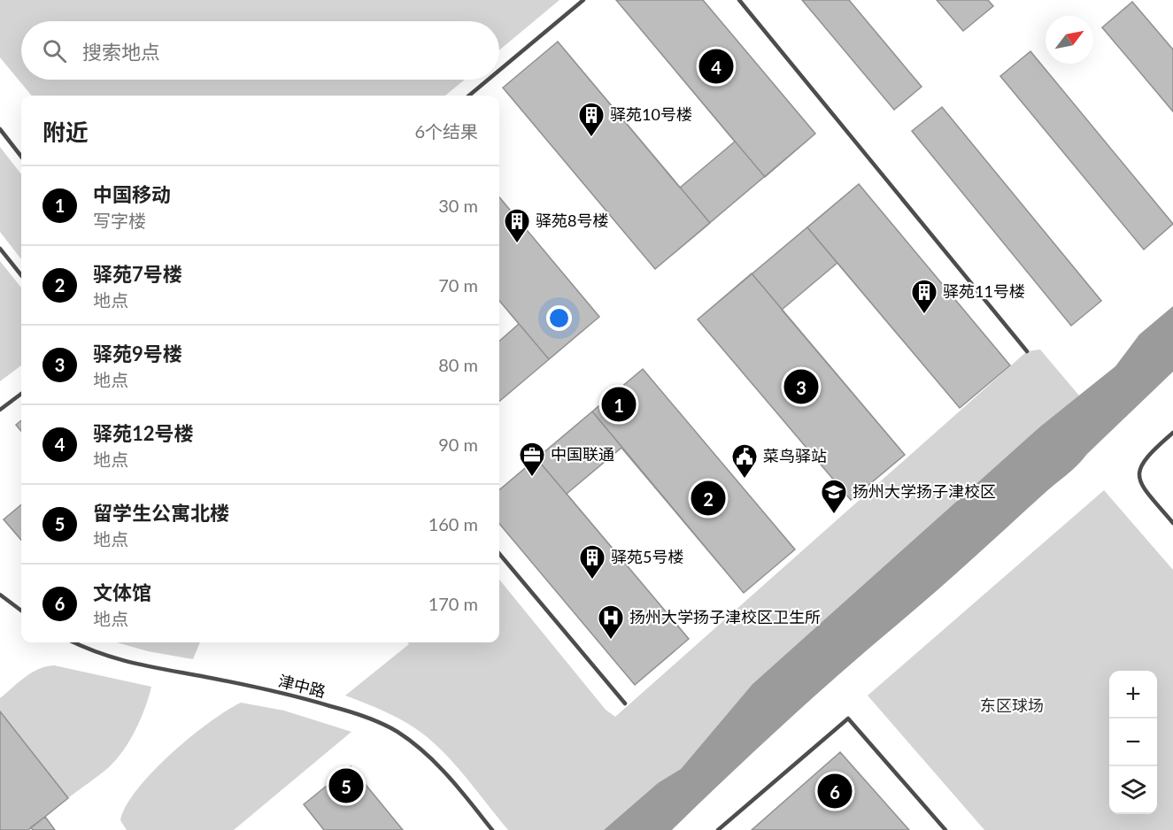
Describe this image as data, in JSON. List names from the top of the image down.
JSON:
{
  "streets": {
    "lane": ["津中路"]
  },
  "parks": ["东区球场"],
  "places": {
    "building": [
      "驿苑10号楼",
      "驿苑8号楼",
      "驿苑11号楼",
      "驿苑5号楼"
    ],
    "office": ["中国联通"],
    "public building": ["菜鸟驿站"],
    "school or university": ["扬州大学扬子津校区"],
    "hospital": ["扬州大学扬子津校区卫生所"]
  },
  "north": "top right",
  "page": {
    "search": "搜索地点",
    "pins": [
      "4",
      "3",
      "1",
      "2",
      "5",
      "6"
    ],
    "heading": ["附近", "6个结果"],
    "list": [
      {
        "mark": "1",
        "name": "中国移动",
        "note": "写字楼",
        "value": "30 m"
      },
      {
        "mark": "2",
        "name": "驿苑7号楼",
        "note": "地点",
        "value": "70 m"
      },
      {
        "mark": "3",
        "name": "驿苑9号楼",
        "note": "地点",
        "value": "80 m"
      },
      {
        "mark": "4",
        "name": "驿苑12号楼",
        "note": "地点",
        "value": "90 m"
      },
      {
        "mark": "5",
        "name": "留学生公寓北楼",
        "note": "地点",
        "value": "160 m"
      },
      {
        "mark": "6",
        "name": "文体馆",
        "note": "地点",
        "value": "170 m"
      }
    ],
    "map_buttons": ["+", "−"]
  }
}
